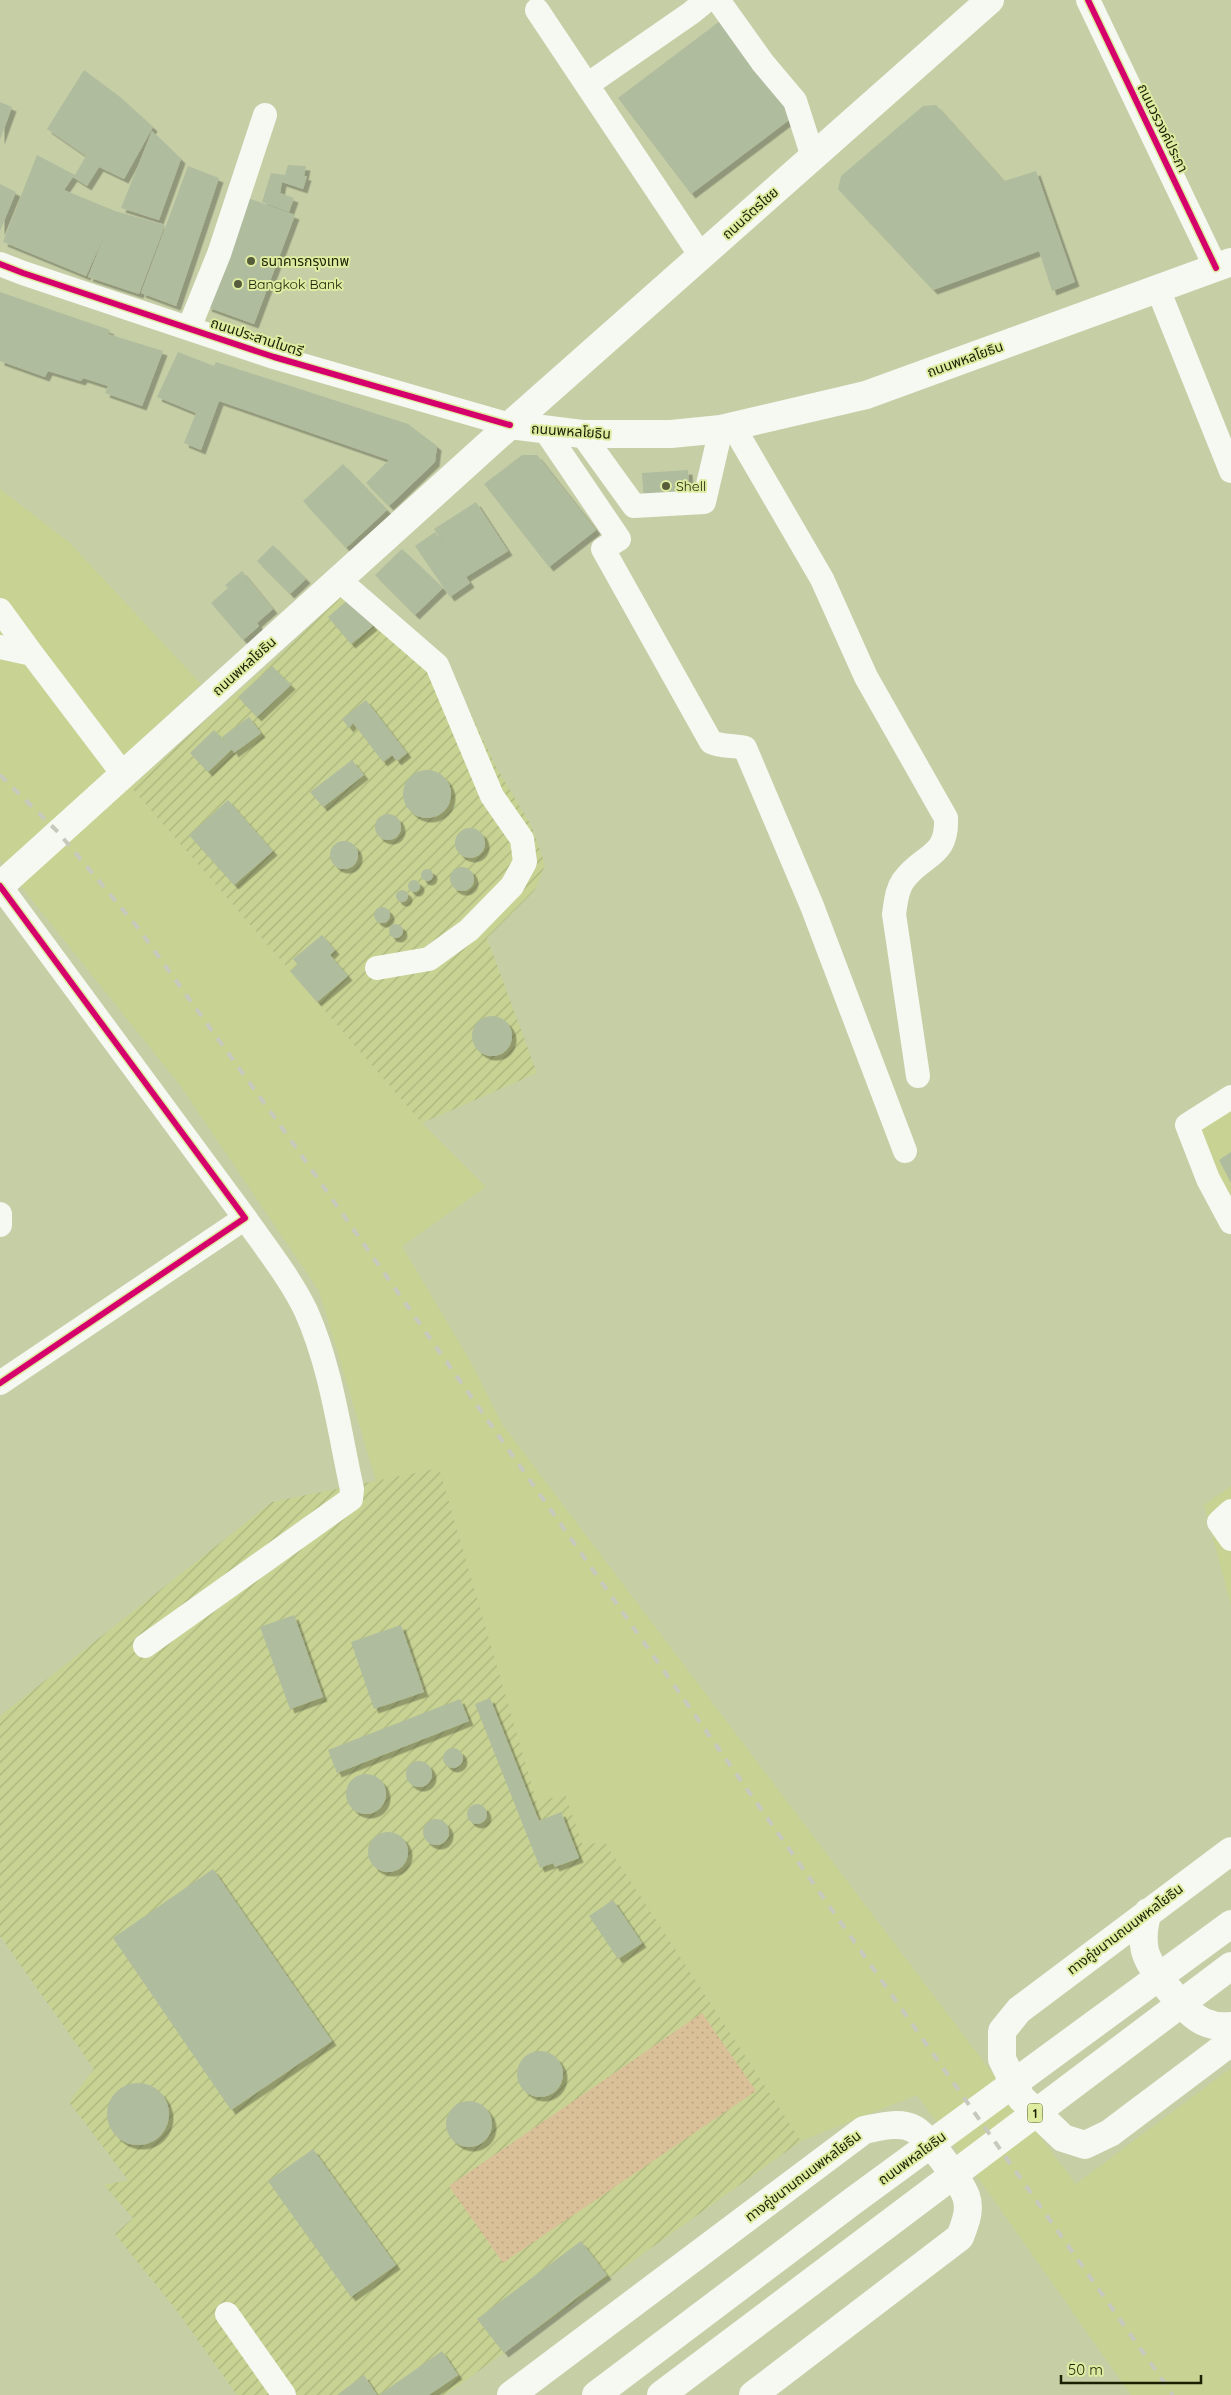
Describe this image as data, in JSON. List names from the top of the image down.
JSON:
{
  "streets": {
    "main road": [
      "ถนนฉัตรไชย",
      "ถนนพหลโยธิน",
      "ทางคู่ขนานถนนพหลโยธิน",
      "1"
    ],
    "street": ["ถนนวรวงค์ประภา", "ถนนประสานไมตรี"]
  },
  "crossings": [
    ["ถนนวรวงค์ประภา", "ถนนพหลโยธิน"],
    ["ถนนฉัตรไชย", "ถนนประสานไมตรี"],
    ["ถนนฉัตรไชย", "ถนนพหลโยธิน"],
    ["ถนนประสานไมตรี", "ถนนพหลโยธิน"]
  ],
  "places": ["ธนาคารกรุงเทพ", "Bangkok Bank", "Shell"],
  "scale_bar": "50 m"
}
